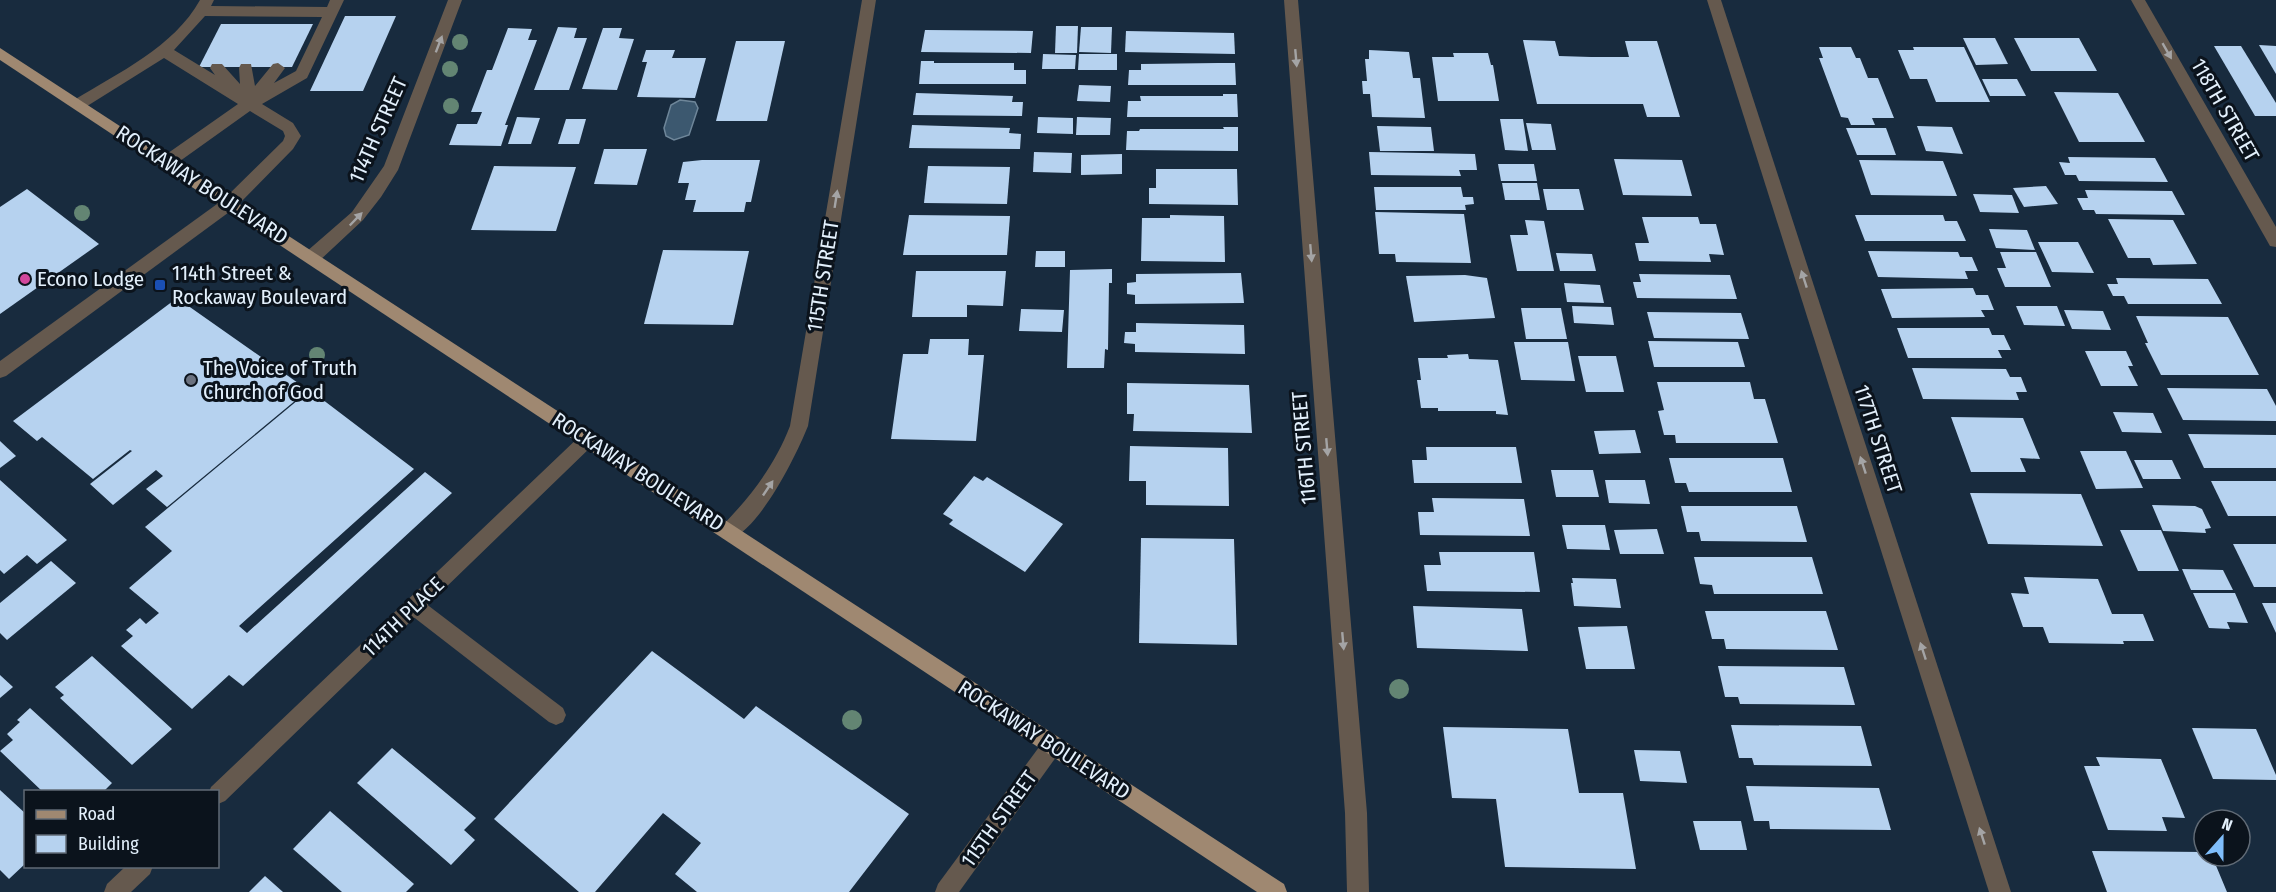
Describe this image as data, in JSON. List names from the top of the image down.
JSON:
{
  "streets": {
    "main road": ["ROCKAWAY BOULEVARD"],
    "street": [
      "118TH STREET",
      "114TH STREET",
      "115TH STREET",
      "117TH STREET",
      "116TH STREET",
      "114TH PLACE"
    ]
  },
  "crossings": [
    ["114TH STREET", "ROCKAWAY BOULEVARD"],
    ["ROCKAWAY BOULEVARD", "115TH STREET"],
    ["ROCKAWAY BOULEVARD", "114TH PLACE"]
  ],
  "one_way": [
    "118TH STREET",
    "115TH STREET",
    "117TH STREET",
    "116TH STREET"
  ],
  "places": {
    "other": ["Econo Lodge", "The Voice of Truth Church of God"],
    "transit": ["114th Street & Rockaway Boulevard"]
  },
  "legend": ["Road", "Building"],
  "north": "top"
}
